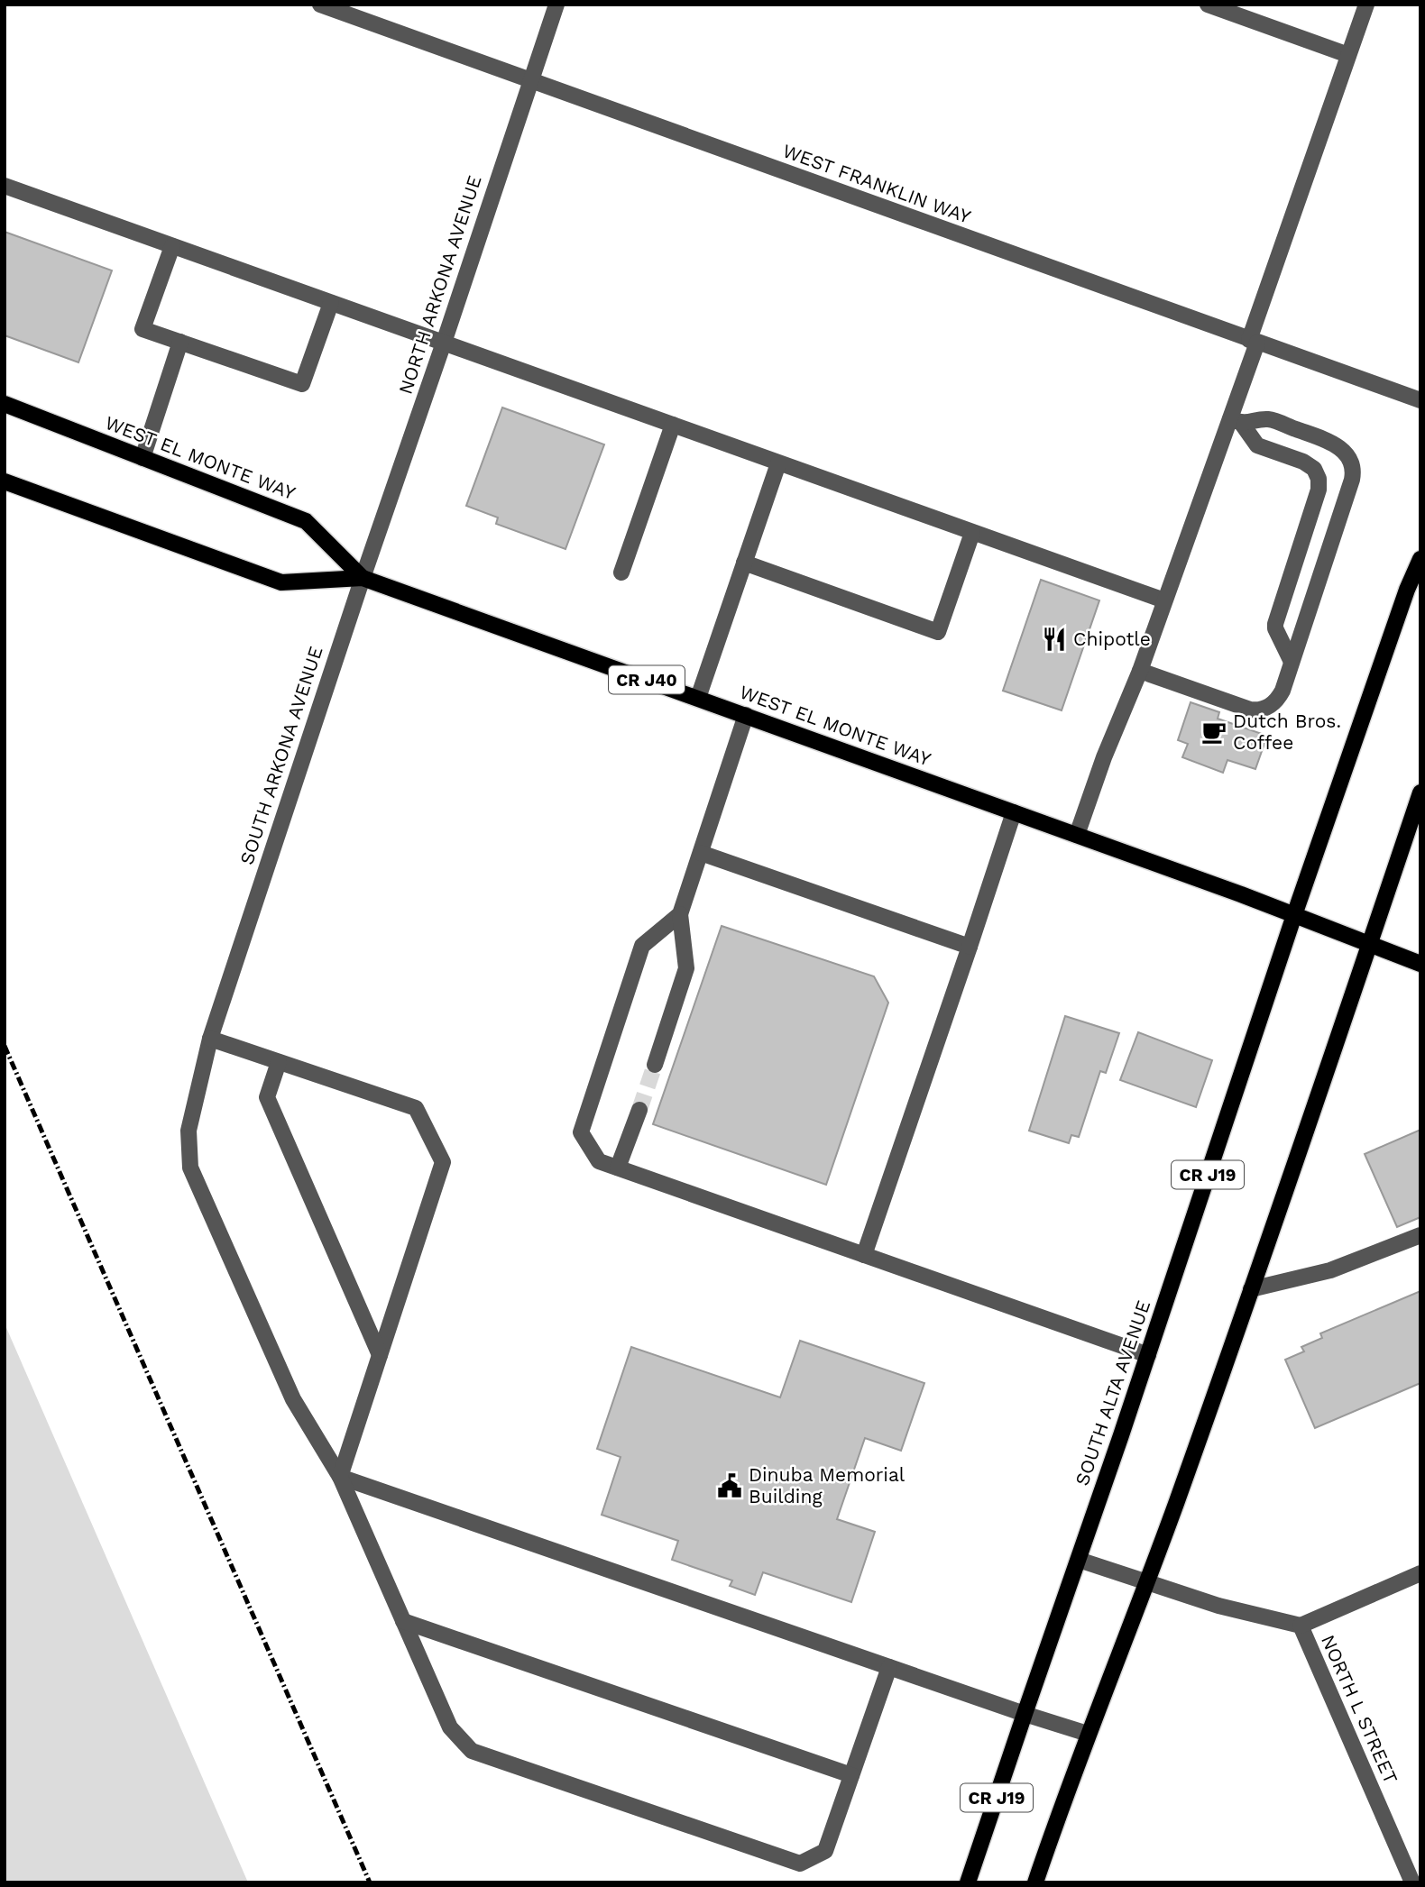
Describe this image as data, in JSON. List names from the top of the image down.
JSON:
{
  "streets": {
    "main road": [
      "WEST EL MONTE WAY",
      "CR J40",
      "CR J19",
      "SOUTH ALTA AVENUE"
    ],
    "street": [
      "WEST FRANKLIN WAY",
      "NORTH ARKONA AVENUE",
      "SOUTH ARKONA AVENUE",
      "NORTH L STREET"
    ]
  },
  "crossings": [
    ["WEST FRANKLIN WAY", "NORTH ARKONA AVENUE"],
    ["NORTH ARKONA AVENUE", "WEST EL MONTE WAY"],
    ["NORTH ARKONA AVENUE", "SOUTH ARKONA AVENUE"],
    ["WEST EL MONTE WAY", "CR J40"],
    ["WEST EL MONTE WAY", "SOUTH ARKONA AVENUE"],
    ["WEST EL MONTE WAY", "CR J19"],
    ["WEST EL MONTE WAY", "SOUTH ALTA AVENUE"],
    ["CR J40", "CR J19"],
    ["CR J40", "SOUTH ALTA AVENUE"],
    ["CR J19", "SOUTH ALTA AVENUE"],
    ["CR J19", "NORTH L STREET"],
    ["SOUTH ALTA AVENUE", "NORTH L STREET"]
  ],
  "places": {
    "restaurant": ["Chipotle"],
    "cafe": ["Dutch Bros. Coffee"],
    "public building": ["Dinuba Memorial Building"]
  }
}
